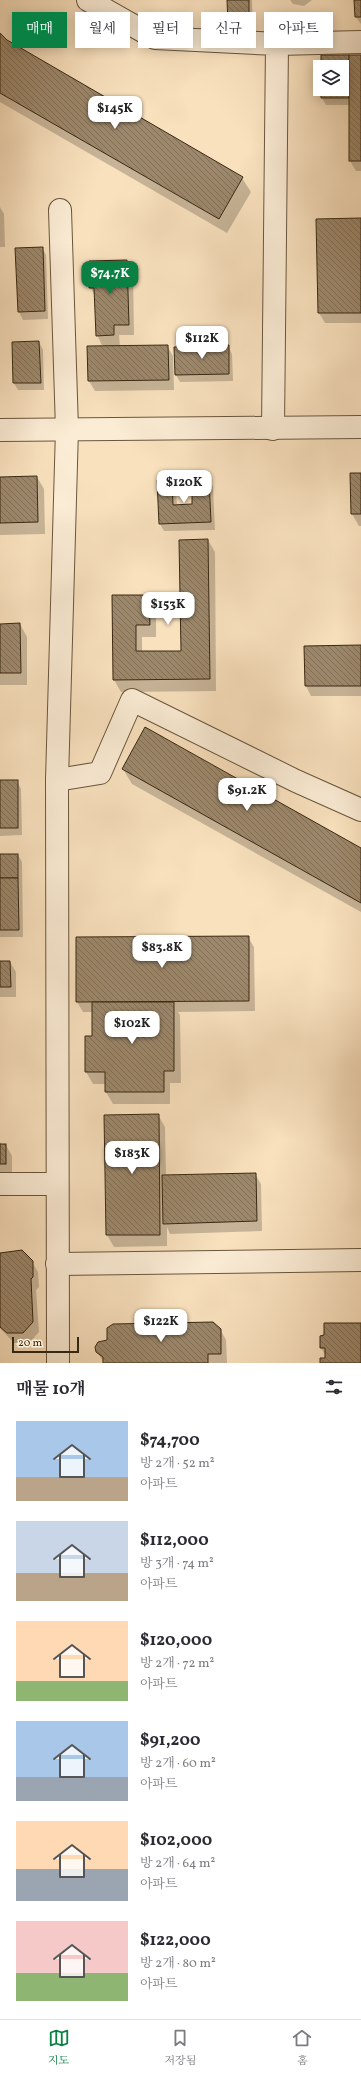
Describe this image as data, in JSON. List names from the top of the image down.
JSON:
{
  "scale_bar": "20 m",
  "page": {
    "chip": [
      "매매",
      "월세",
      "필터",
      "신규",
      "아파트"
    ],
    "price": [
      "$145K",
      "$74.7K",
      "$112K",
      "$120K",
      "$153K",
      "$91.2K",
      "$83.8K",
      "$102K",
      "$183K",
      "$122K"
    ],
    "scale": "20 m",
    "heading": "매물 10개",
    "list": [
      {
        "name": "$74,700",
        "note": "방 2개 · 52 m² · 아파트"
      },
      {
        "name": "$112,000",
        "note": "방 3개 · 74 m² · 아파트"
      },
      {
        "name": "$120,000",
        "note": "방 2개 · 72 m² · 아파트"
      },
      {
        "name": "$91,200",
        "note": "방 2개 · 60 m² · 아파트"
      },
      {
        "name": "$102,000",
        "note": "방 2개 · 64 m² · 아파트"
      },
      {
        "name": "$122,000",
        "note": "방 2개 · 80 m² · 아파트"
      }
    ],
    "tabs": ["지도", "저장됨", "홈"]
  }
}
